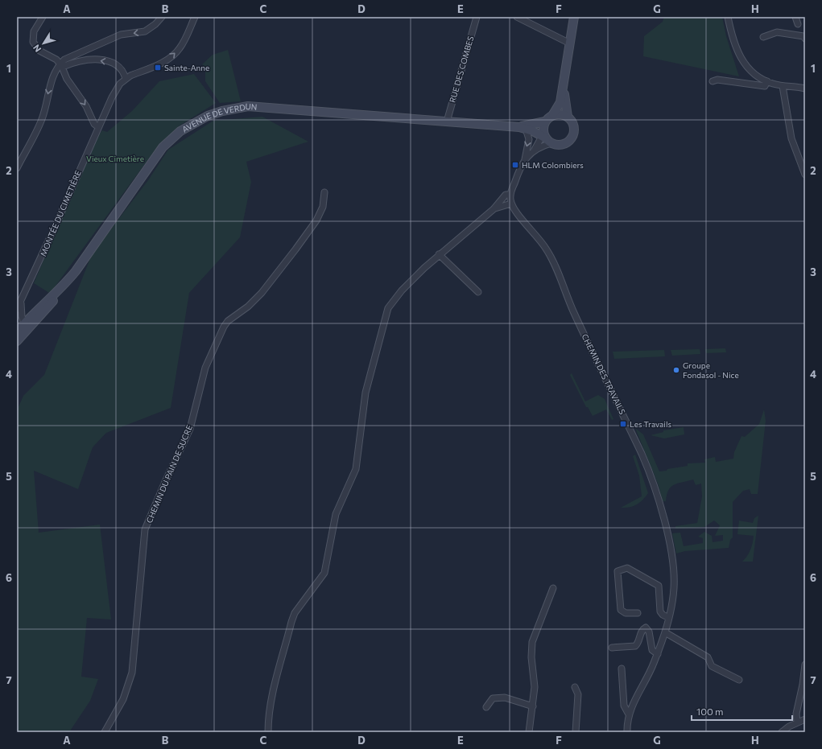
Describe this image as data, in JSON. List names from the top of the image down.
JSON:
{
  "streets": {
    "main road": ["AVENUE DE VERDUN"],
    "street": [
      "RUE DES COMBES",
      "MONTÉE DU CIMETIÈRE",
      "CHEMIN DES TRAVAILS",
      "CHEMIN DU PAIN DE SUCRE"
    ]
  },
  "crossings": [
    ["RUE DES COMBES", "AVENUE DE VERDUN"],
    ["AVENUE DE VERDUN", "MONTÉE DU CIMETIÈRE"],
    ["AVENUE DE VERDUN", "CHEMIN DES TRAVAILS"]
  ],
  "parks": ["Vieux Cimetière"],
  "places": {
    "transit": ["Sainte-Anne", "HLM Colombiers", "Les Travails"],
    "other": ["Groupe Fondasol - Nice"]
  },
  "scale_bar": "100 m",
  "north": "bottom left",
  "grid": {
    "columns": [
      "A",
      "B",
      "C",
      "D",
      "E",
      "F",
      "G",
      "H"
    ],
    "rows": [
      "1",
      "2",
      "3",
      "4",
      "5",
      "6",
      "7"
    ]
  }
}
